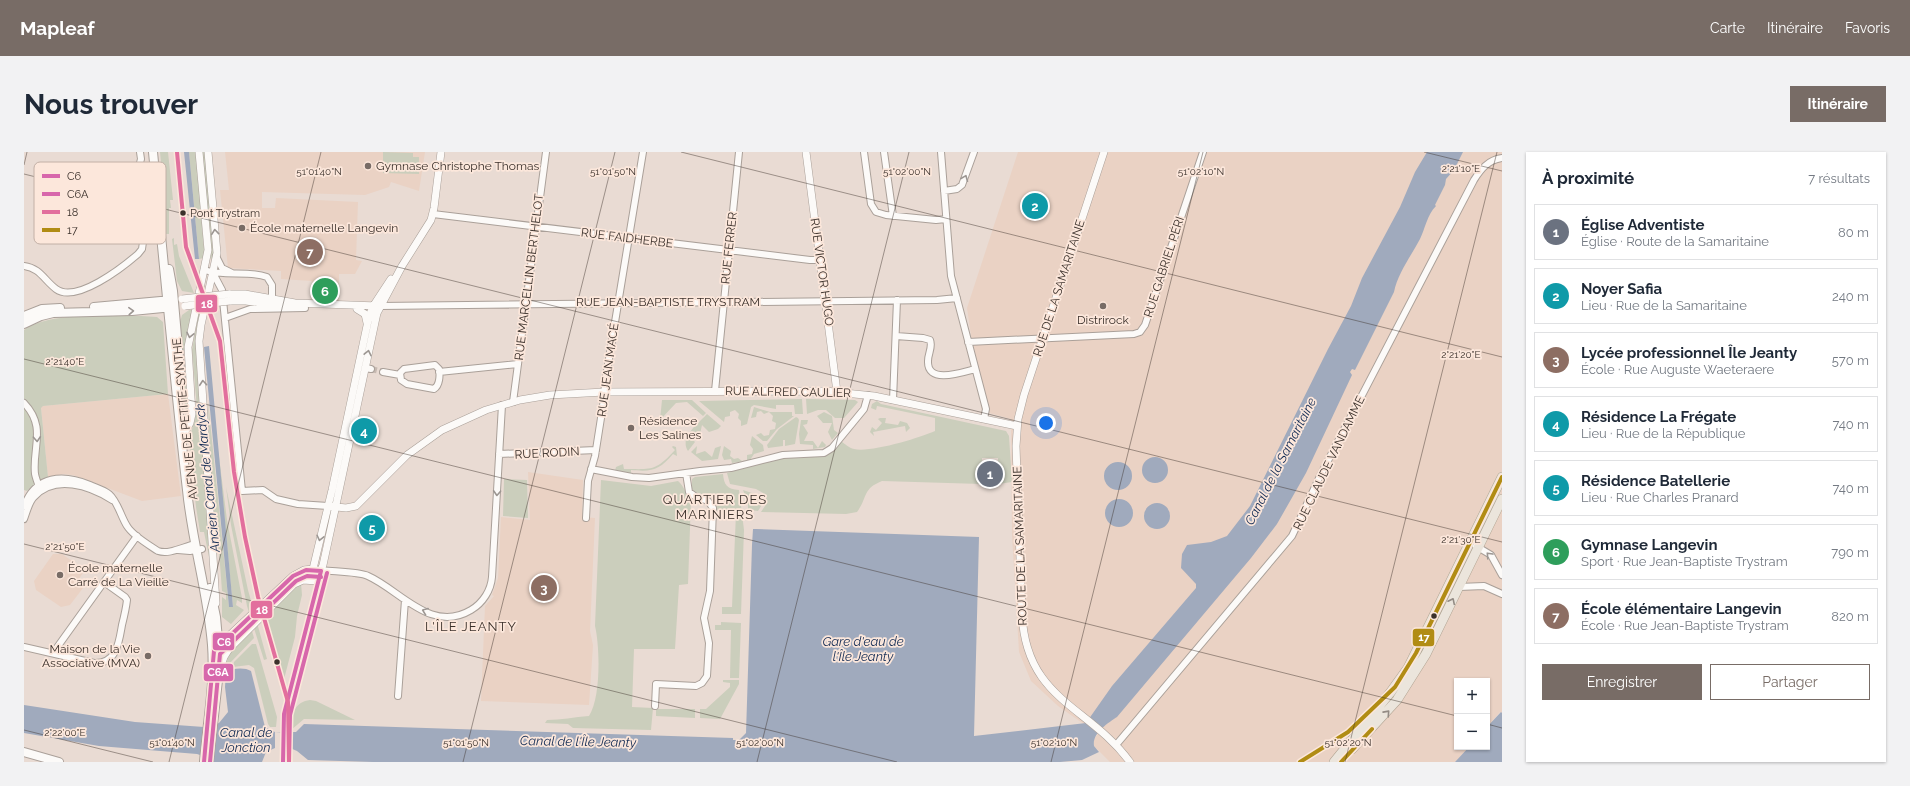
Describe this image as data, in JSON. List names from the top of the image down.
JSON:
{
  "streets": {
    "main road": ["AVENUE DE PETITE-SYNTHE"],
    "street": [
      "RUE FAIDHERBE",
      "RUE FERRER",
      "RUE GABRIEL PÉRI",
      "RUE VICTOR HUGO",
      "RUE MARCELLIN BERTHELOT",
      "RUE DE LA SAMARITAINE",
      "RUE JEAN-BAPTISTE TRYSTRAM",
      "RUE JEAN MACÉ",
      "RUE ALFRED CAULIER",
      "RUE RODIN",
      "RUE CLAUDE VANDAMME",
      "ROUTE DE LA SAMARITAINE"
    ]
  },
  "crossings": [
    ["RUE FAIDHERBE", "RUE FERRER"],
    ["RUE FAIDHERBE", "RUE VICTOR HUGO"],
    ["RUE FAIDHERBE", "RUE MARCELLIN BERTHELOT"],
    ["RUE FAIDHERBE", "RUE JEAN MACÉ"],
    ["RUE FERRER", "RUE JEAN-BAPTISTE TRYSTRAM"],
    ["RUE FERRER", "RUE ALFRED CAULIER"],
    ["RUE GABRIEL PÉRI", "RUE DE LA SAMARITAINE"],
    ["RUE VICTOR HUGO", "RUE JEAN-BAPTISTE TRYSTRAM"],
    ["RUE VICTOR HUGO", "RUE ALFRED CAULIER"],
    ["RUE MARCELLIN BERTHELOT", "RUE JEAN-BAPTISTE TRYSTRAM"],
    ["RUE MARCELLIN BERTHELOT", "RUE ALFRED CAULIER"],
    ["RUE DE LA SAMARITAINE", "RUE ALFRED CAULIER"],
    ["RUE DE LA SAMARITAINE", "ROUTE DE LA SAMARITAINE"],
    ["RUE JEAN-BAPTISTE TRYSTRAM", "RUE JEAN MACÉ"],
    ["RUE JEAN-BAPTISTE TRYSTRAM", "AVENUE DE PETITE-SYNTHE"],
    ["RUE JEAN MACÉ", "RUE ALFRED CAULIER"],
    ["RUE JEAN MACÉ", "RUE RODIN"],
    ["RUE ALFRED CAULIER", "RUE RODIN"],
    ["RUE ALFRED CAULIER", "ROUTE DE LA SAMARITAINE"],
    ["RUE CLAUDE VANDAMME", "ROUTE DE LA SAMARITAINE"]
  ],
  "districts": ["QUARTIER DES MARINIERS", "L'ÎLE JEANTY"],
  "water": [
    "Canal de la Samaritaine",
    "Ancien Canal de Mardyck",
    "Gare d'eau de l'Île Jeanty",
    "Canal de Jonction",
    "Canal de l'Île Jeanty"
  ],
  "places": [
    "Gymnase Christophe Thomas",
    "Pont Trystram",
    "École maternelle Langevin",
    "Distrirock",
    "Résidence Les Salines",
    "École maternelle Carré de La Vieille",
    "Maison de la Vie Associative (MVA)"
  ],
  "lines": [
    "transit line 18",
    "transit line 17",
    "transit line C6",
    "transit line C6A"
  ],
  "legend": [
    "C6",
    "C6A",
    "18",
    "17"
  ],
  "page": {
    "header": "Mapleaf",
    "nav": ["Carte", "Itinéraire", "Favoris"],
    "buttons": [
      "Itinéraire",
      ["Enregistrer", "Partager"]
    ],
    "title": "Nous trouver",
    "heading": ["À proximité", "7 résultats"],
    "pins": [
      "2",
      "7",
      "6",
      "4",
      "1",
      "5",
      "3"
    ],
    "list": [
      {
        "mark": "1",
        "name": "Église Adventiste",
        "note": "Église · Route de la Samaritaine",
        "value": "80 m"
      },
      {
        "mark": "2",
        "name": "Noyer Safia",
        "note": "Lieu · Rue de la Samaritaine",
        "value": "240 m"
      },
      {
        "mark": "3",
        "name": "Lycée professionnel Île Jeanty",
        "note": "École · Rue Auguste Waeteraere",
        "value": "570 m"
      },
      {
        "mark": "4",
        "name": "Résidence La Frégate",
        "note": "Lieu · Rue de la République",
        "value": "740 m"
      },
      {
        "mark": "5",
        "name": "Résidence Batellerie",
        "note": "Lieu · Rue Charles Pranard",
        "value": "740 m"
      },
      {
        "mark": "6",
        "name": "Gymnase Langevin",
        "note": "Sport · Rue Jean-Baptiste Trystram",
        "value": "790 m"
      },
      {
        "mark": "7",
        "name": "École élémentaire Langevin",
        "note": "École · Rue Jean-Baptiste Trystram",
        "value": "820 m"
      }
    ],
    "map_buttons": ["+", "−"]
  },
  "coordinates": [
    "2°21'10\"E",
    "51°01'40\"N",
    "51°01'50\"N",
    "51°02'00\"N",
    "51°02'10\"N",
    "2°21'20\"E",
    "2°21'40\"E",
    "2°21'30\"E",
    "2°21'50\"E",
    "2°22'00\"E",
    "51°02'20\"N"
  ]
}
